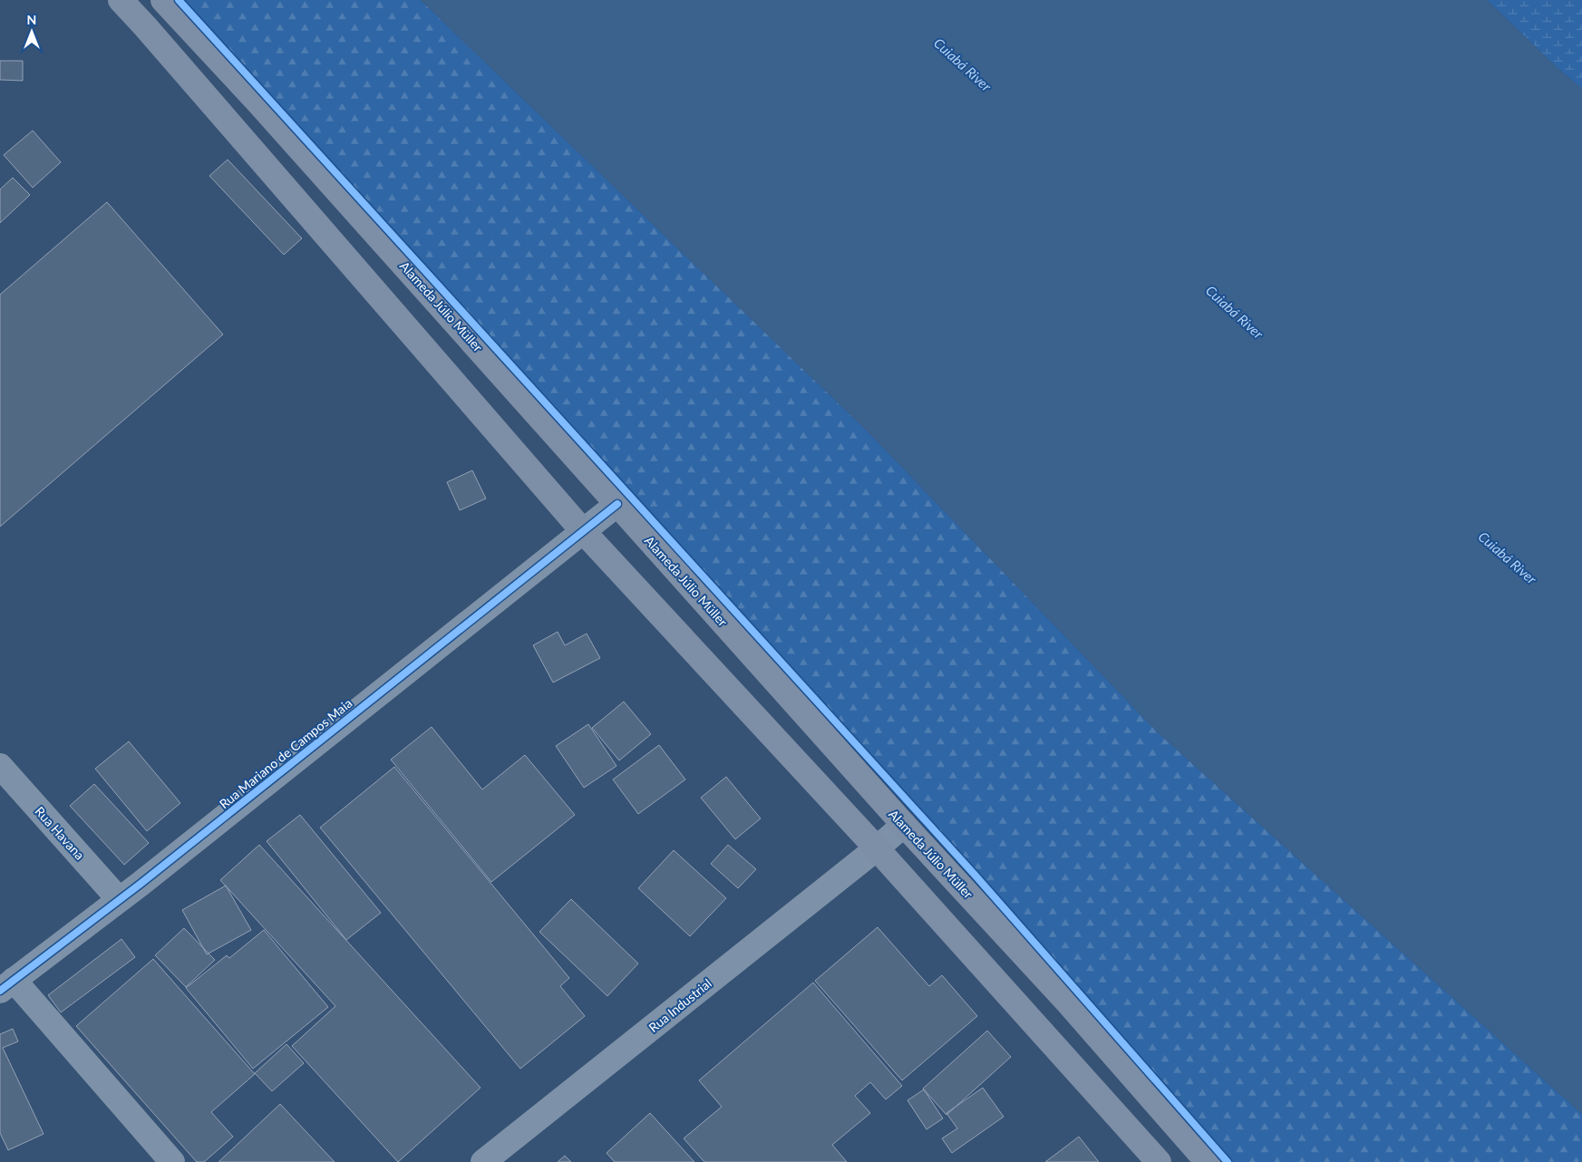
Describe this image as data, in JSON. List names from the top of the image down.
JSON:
{
  "streets": {
    "main road": ["Alameda Júlio Müller"],
    "street": ["Rua Mariano de Campos Maia", "Rua Havana", "Rua Industrial"]
  },
  "crossings": [
    ["Alameda Júlio Müller", "Rua Mariano de Campos Maia"],
    ["Alameda Júlio Müller", "Rua Industrial"],
    ["Rua Mariano de Campos Maia", "Rua Havana"]
  ],
  "water": ["Cuiabá River"],
  "north": "top"
}
